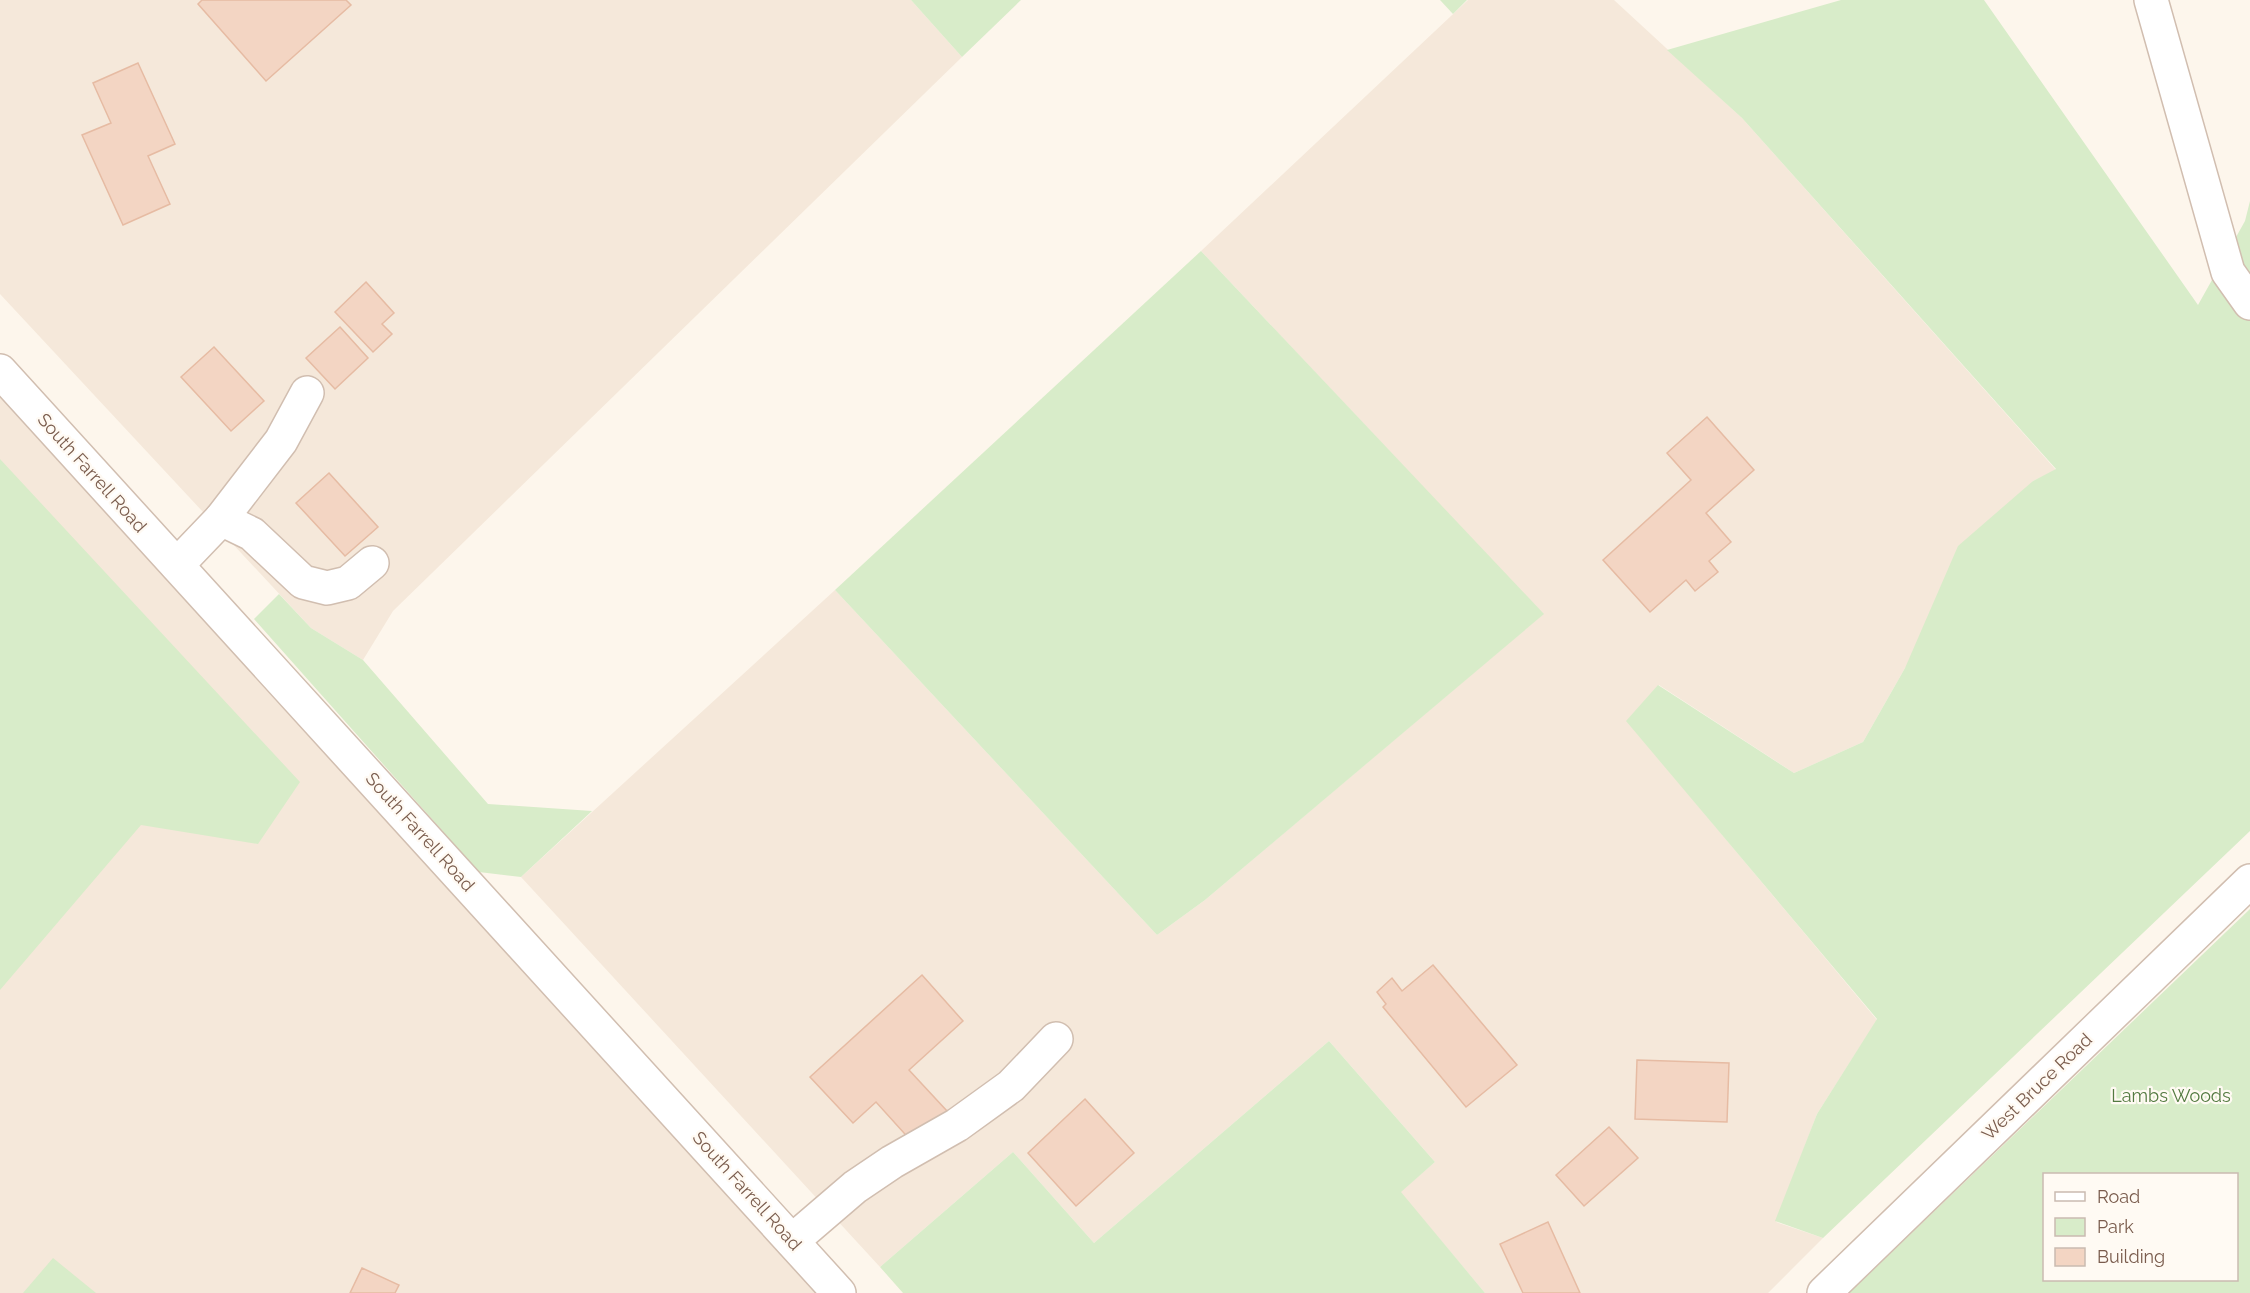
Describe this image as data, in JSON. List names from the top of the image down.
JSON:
{
  "streets": {
    "street": ["South Farrell Road", "West Bruce Road"]
  },
  "parks": ["Lambs Woods"],
  "legend": ["Road", "Park", "Building"]
}
